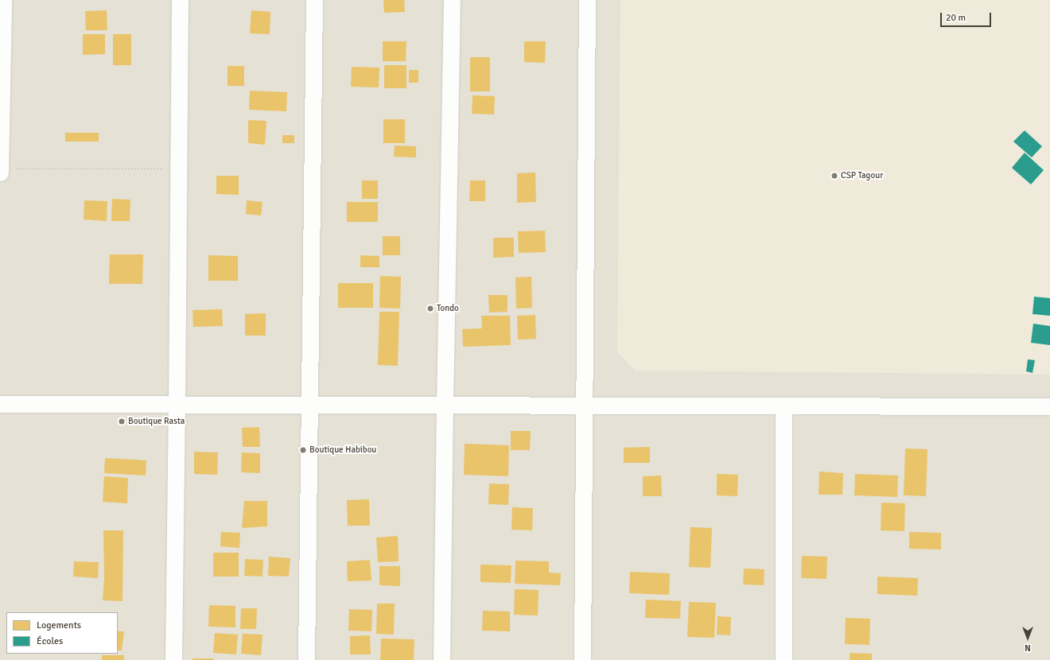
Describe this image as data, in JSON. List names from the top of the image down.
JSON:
{
  "places": [
    "CSP Tagour",
    "Tondo",
    "Boutique Rasta",
    "Boutique Habibou"
  ],
  "legend": ["Logements", "Écoles"],
  "scale_bar": "20 m",
  "north": "bottom"
}
